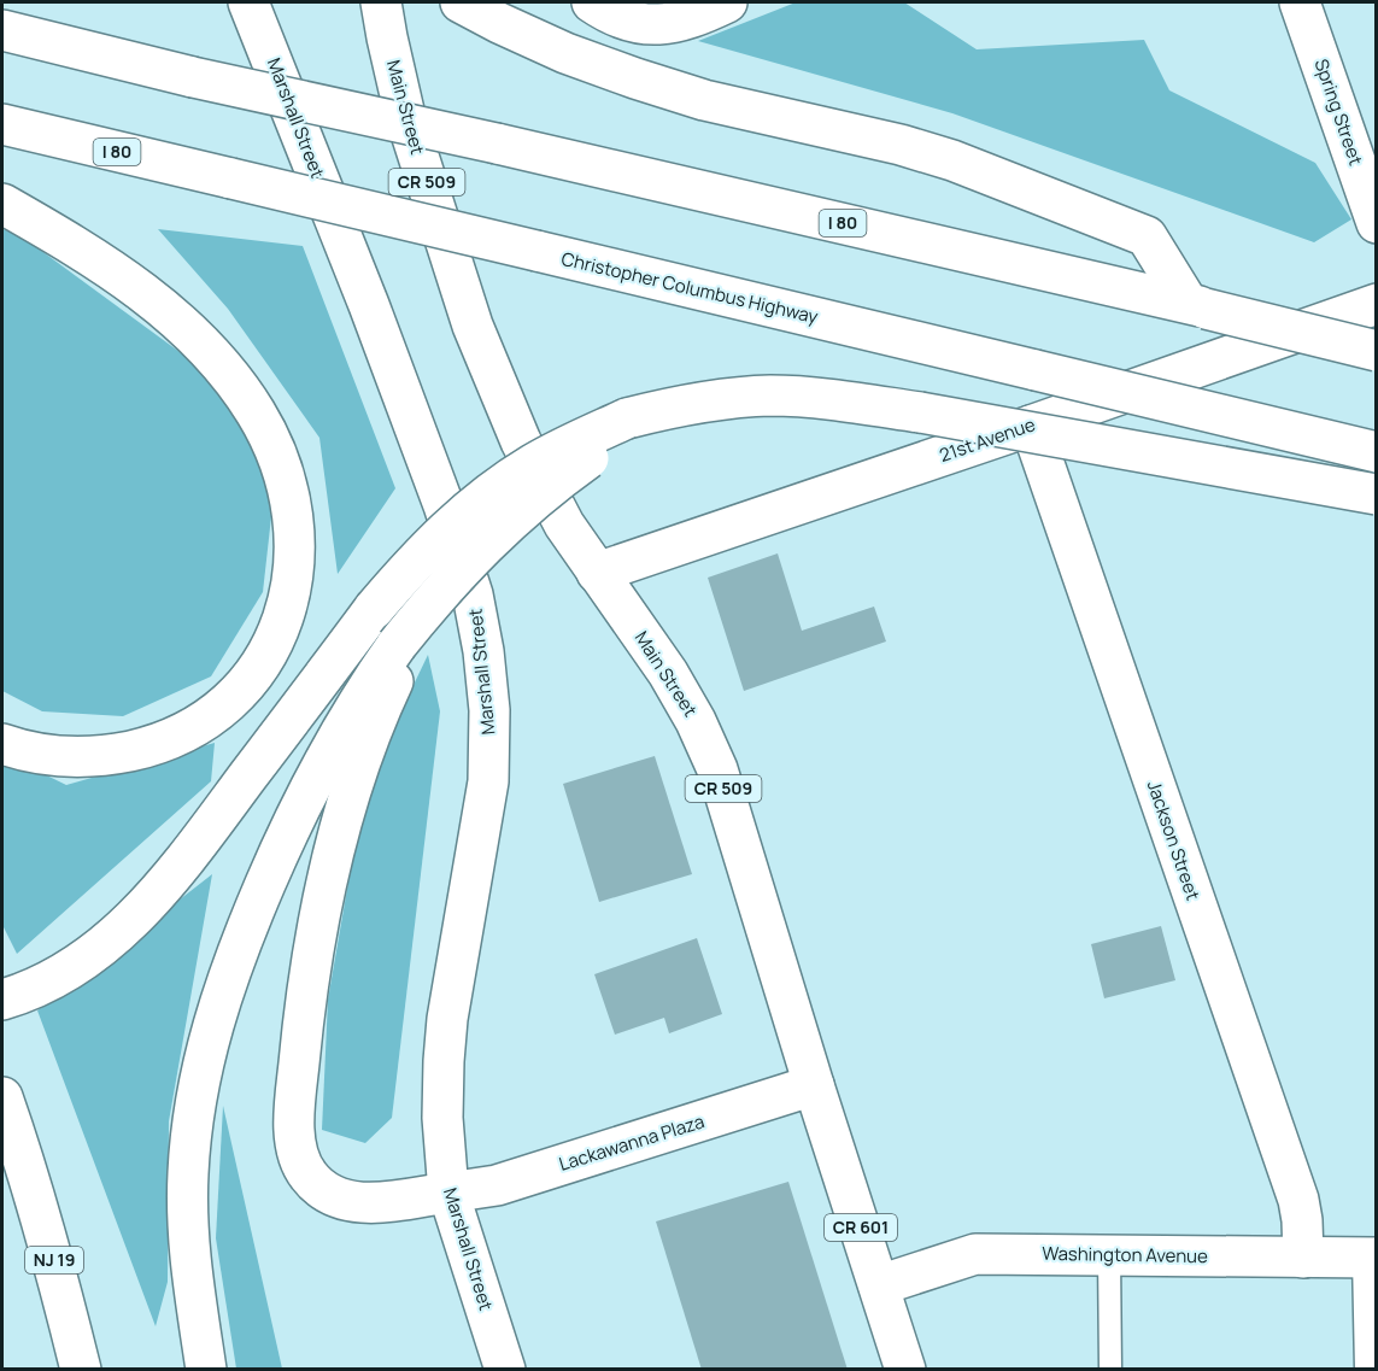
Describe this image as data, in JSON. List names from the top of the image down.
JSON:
{
  "streets": {
    "main road": [
      "Main Street",
      "Spring Street",
      "Marshall Street",
      "I 80",
      "CR 509",
      "Christopher Columbus Highway",
      "21st Avenue",
      "Jackson Street",
      "Lackawanna Plaza",
      "CR 601",
      "Washington Avenue",
      "NJ 19"
    ]
  },
  "crossings": [
    ["Main Street", "21st Avenue"],
    ["Main Street", "Lackawanna Plaza"],
    ["Main Street", "Washington Avenue"],
    ["Marshall Street", "Lackawanna Plaza"],
    ["21st Avenue", "Jackson Street"],
    ["Jackson Street", "Washington Avenue"]
  ]
}
